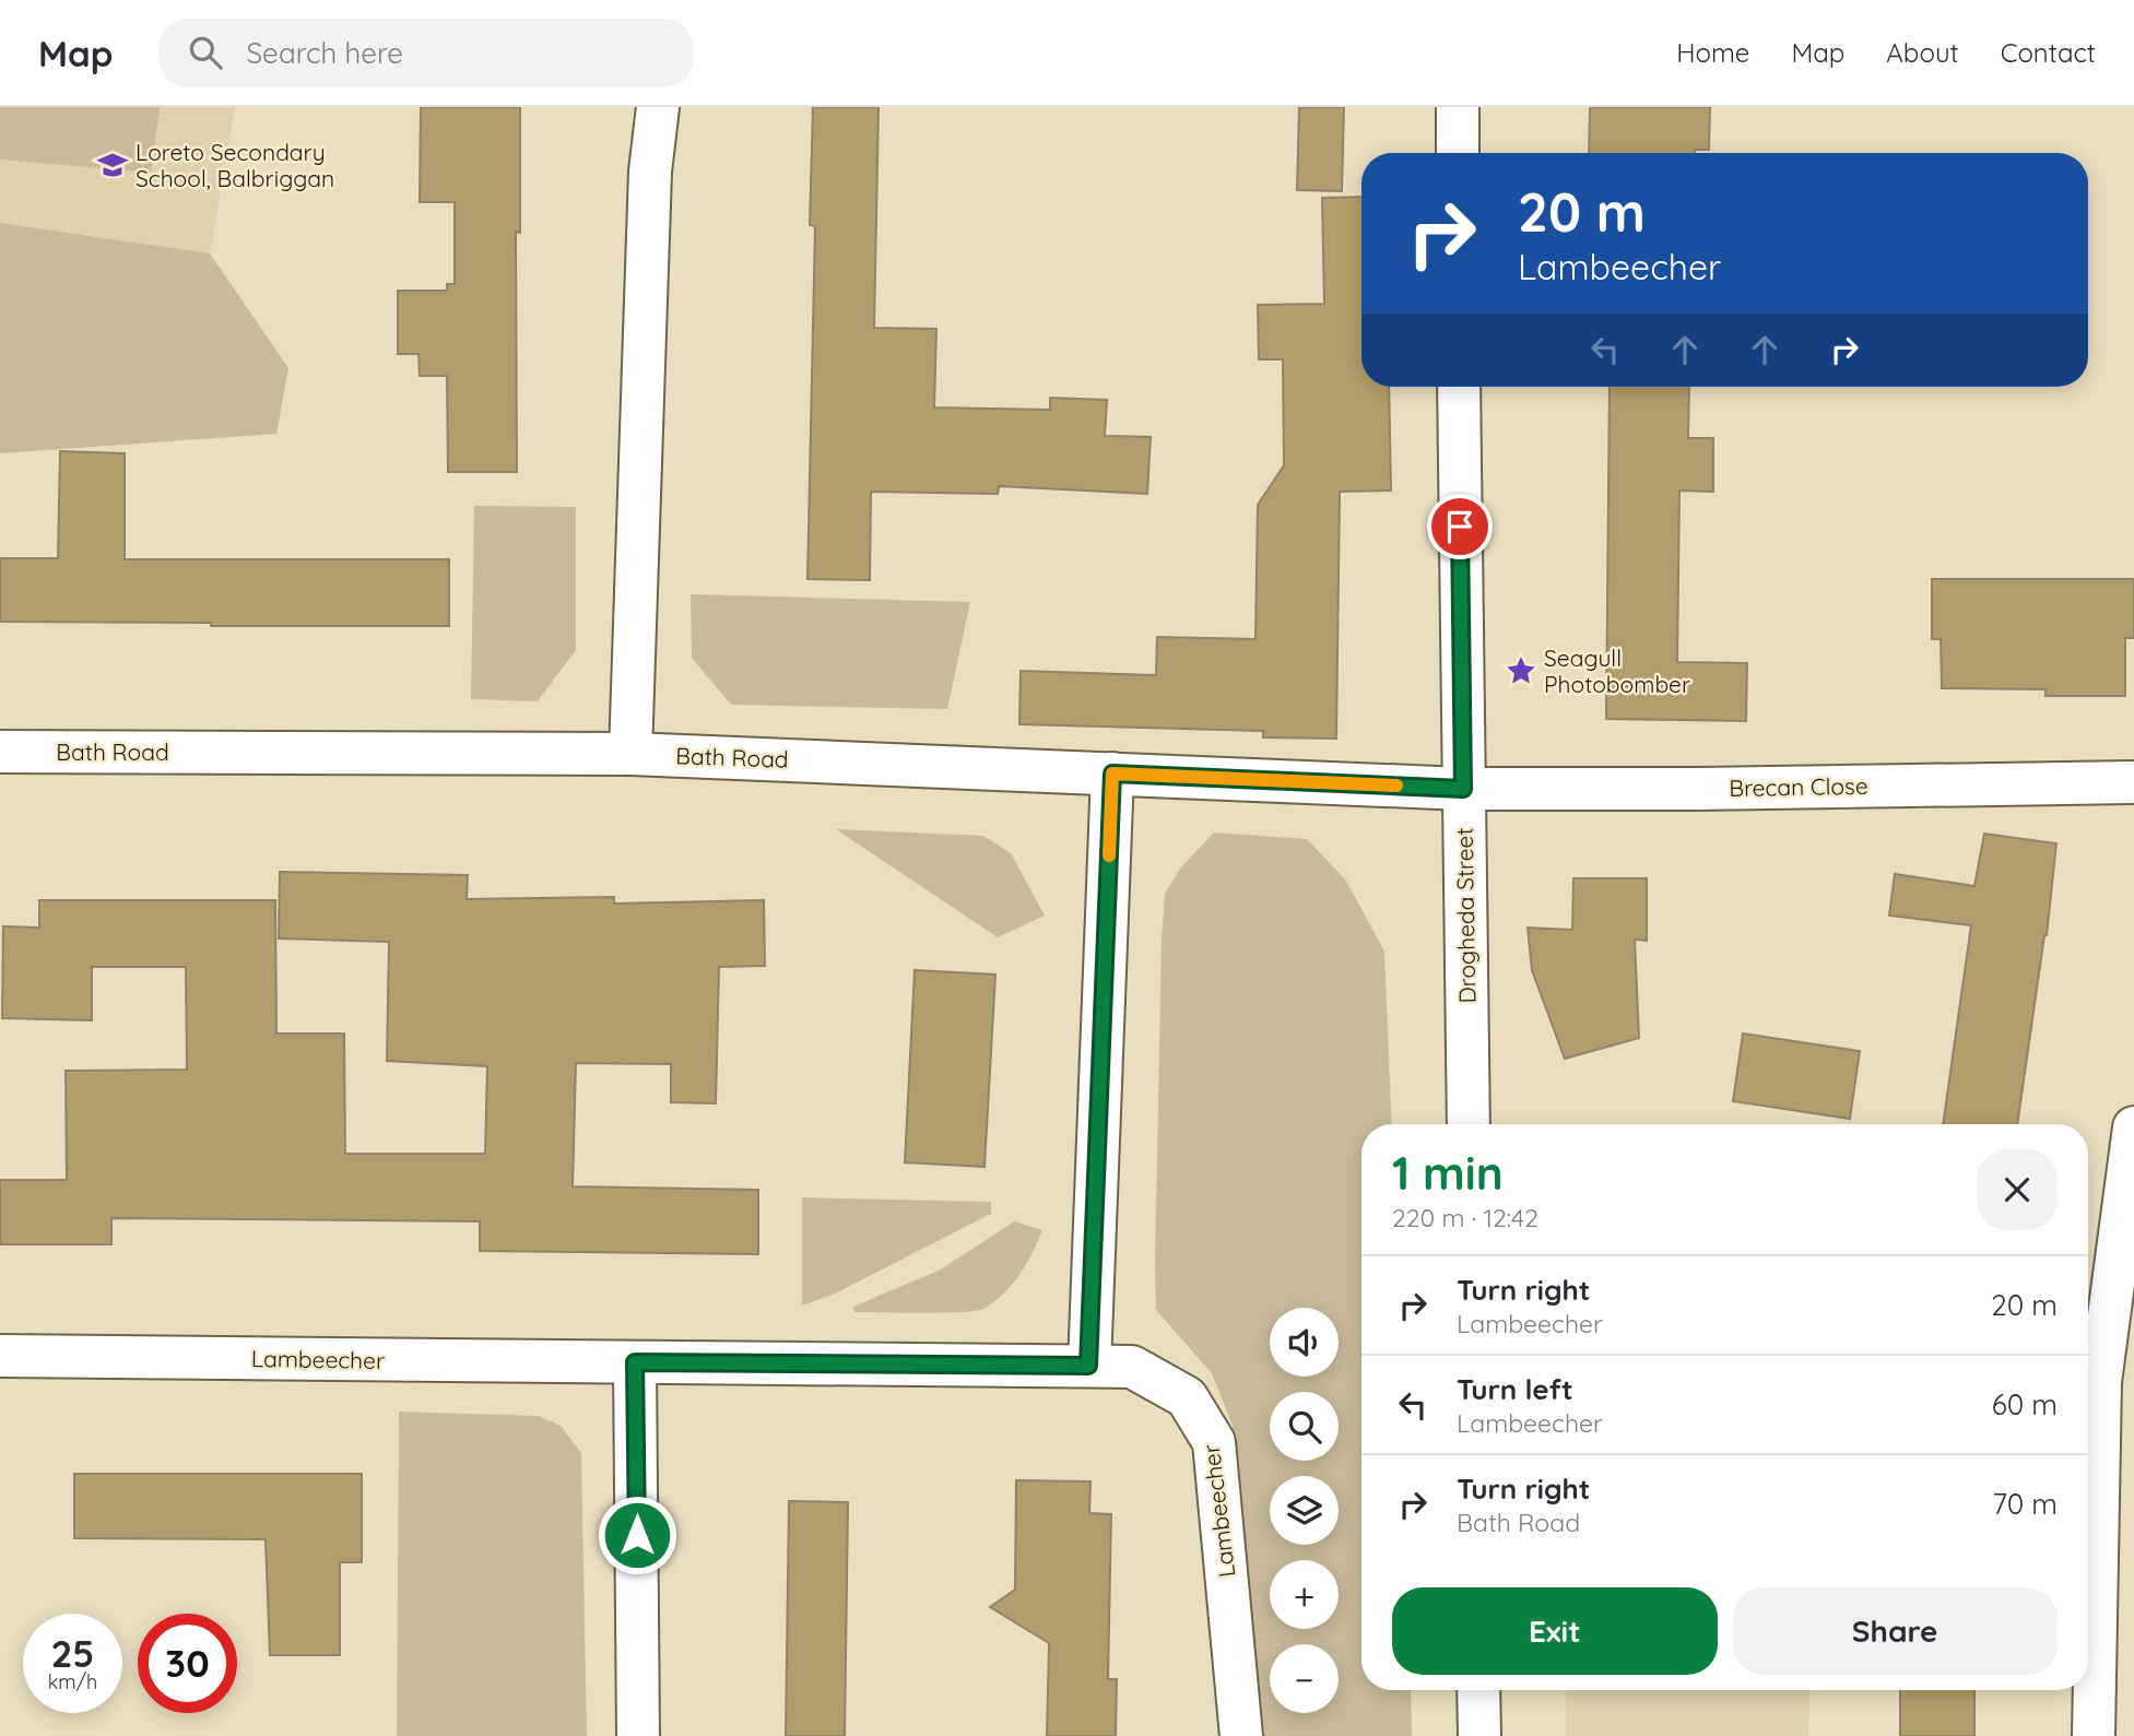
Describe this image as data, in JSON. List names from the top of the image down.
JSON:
{
  "streets": {
    "street": [
      "Bath Road",
      "Brecan Close",
      "Drogheda Street",
      "Lambeecher"
    ]
  },
  "crossings": [
    ["Bath Road", "Brecan Close"],
    ["Bath Road", "Drogheda Street"],
    ["Brecan Close", "Drogheda Street"]
  ],
  "places": {
    "school or university": ["Loreto Secondary School, Balbriggan"],
    "place": ["Seagull Photobomber"]
  },
  "page": {
    "header": "Map",
    "search": "Search here",
    "nav": [
      "Home",
      "Map",
      "About",
      "Contact"
    ],
    "turn": ["20 m", "Lambeecher"],
    "heading": ["1 min", "220 m · 12:42"],
    "list": [
      {
        "name": "Turn right",
        "note": "Lambeecher",
        "value": "20 m"
      },
      {
        "name": "Turn left",
        "note": "Lambeecher",
        "value": "60 m"
      },
      {
        "name": "Turn right",
        "note": "Bath Road",
        "value": "70 m"
      }
    ],
    "map_buttons": ["+", "−"],
    "buttons": ["Exit", "Share"],
    "speed": "25 km/h",
    "limit": "30"
  }
}
